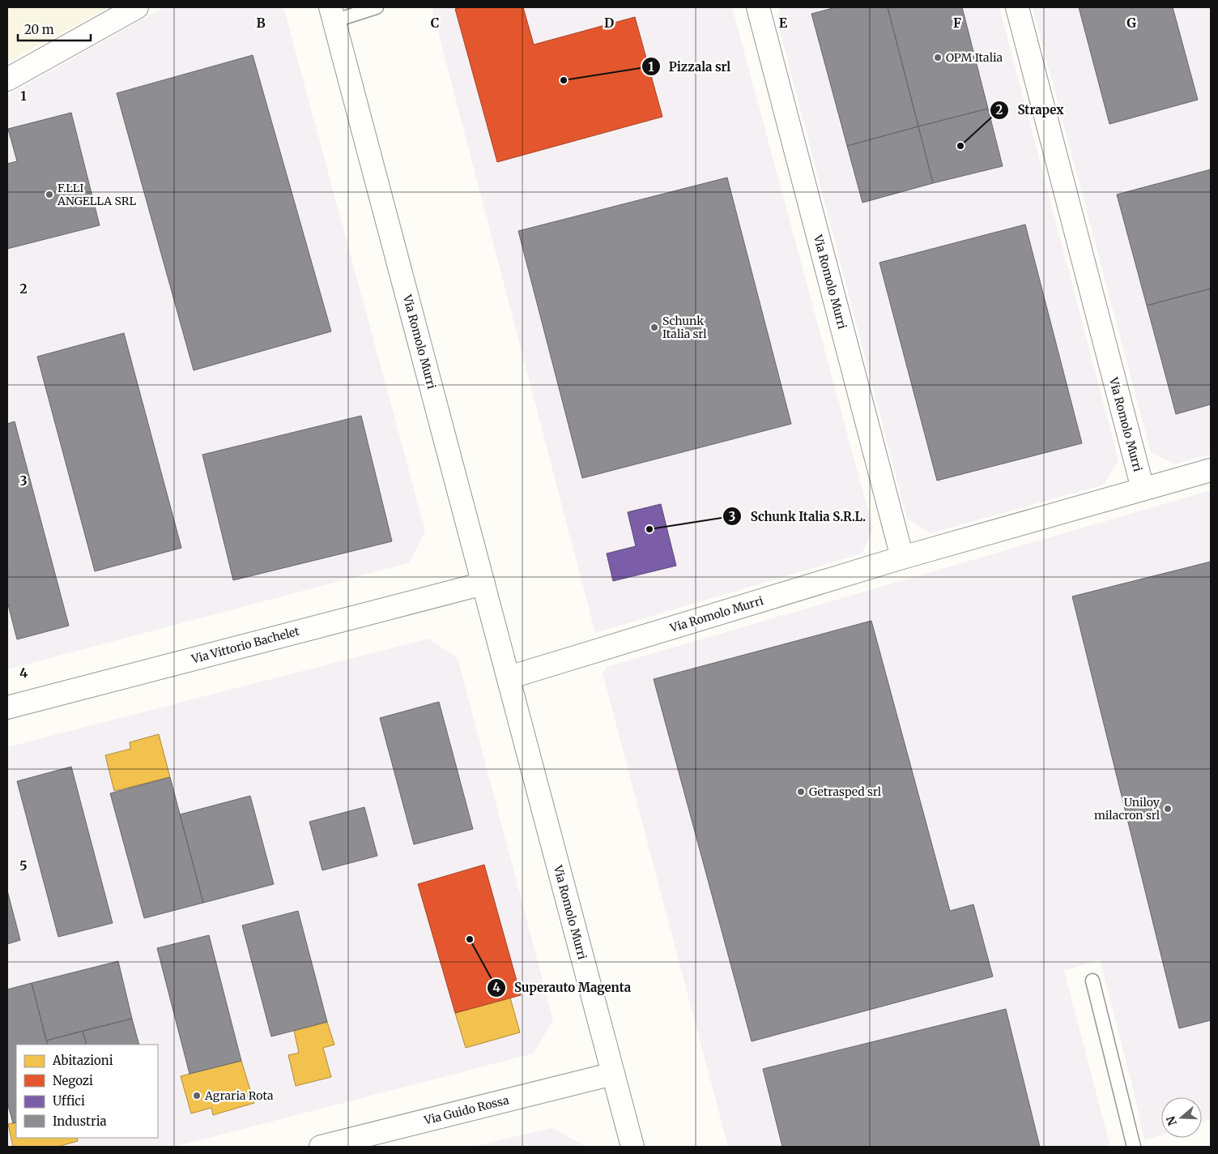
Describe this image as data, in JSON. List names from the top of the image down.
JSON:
{
  "streets": {
    "street": ["Via Romolo Murri", "Via Vittorio Bachelet", "Via Guido Rossa"]
  },
  "crossings": [
    ["Via Romolo Murri", "Via Vittorio Bachelet"],
    ["Via Romolo Murri", "Via Guido Rossa"]
  ],
  "places": [
    "OPM Italia",
    "Pizzala srl",
    "Strapex",
    "F.LLI ANGELLA SRL",
    "Schunk Italia srl",
    "Schunk Italia S.R.L.",
    "Getrasped srl",
    "Uniloy milacron srl",
    "Superauto Magenta",
    "Agraria Rota"
  ],
  "legend": [
    "Abitazioni",
    "Negozi",
    "Uffici",
    "Industria"
  ],
  "scale_bar": "20 m",
  "north": "left",
  "grid": {
    "columns": [
      "B",
      "C",
      "D",
      "E",
      "F",
      "G"
    ],
    "rows": [
      "1",
      "2",
      "3",
      "4",
      "5"
    ]
  }
}
